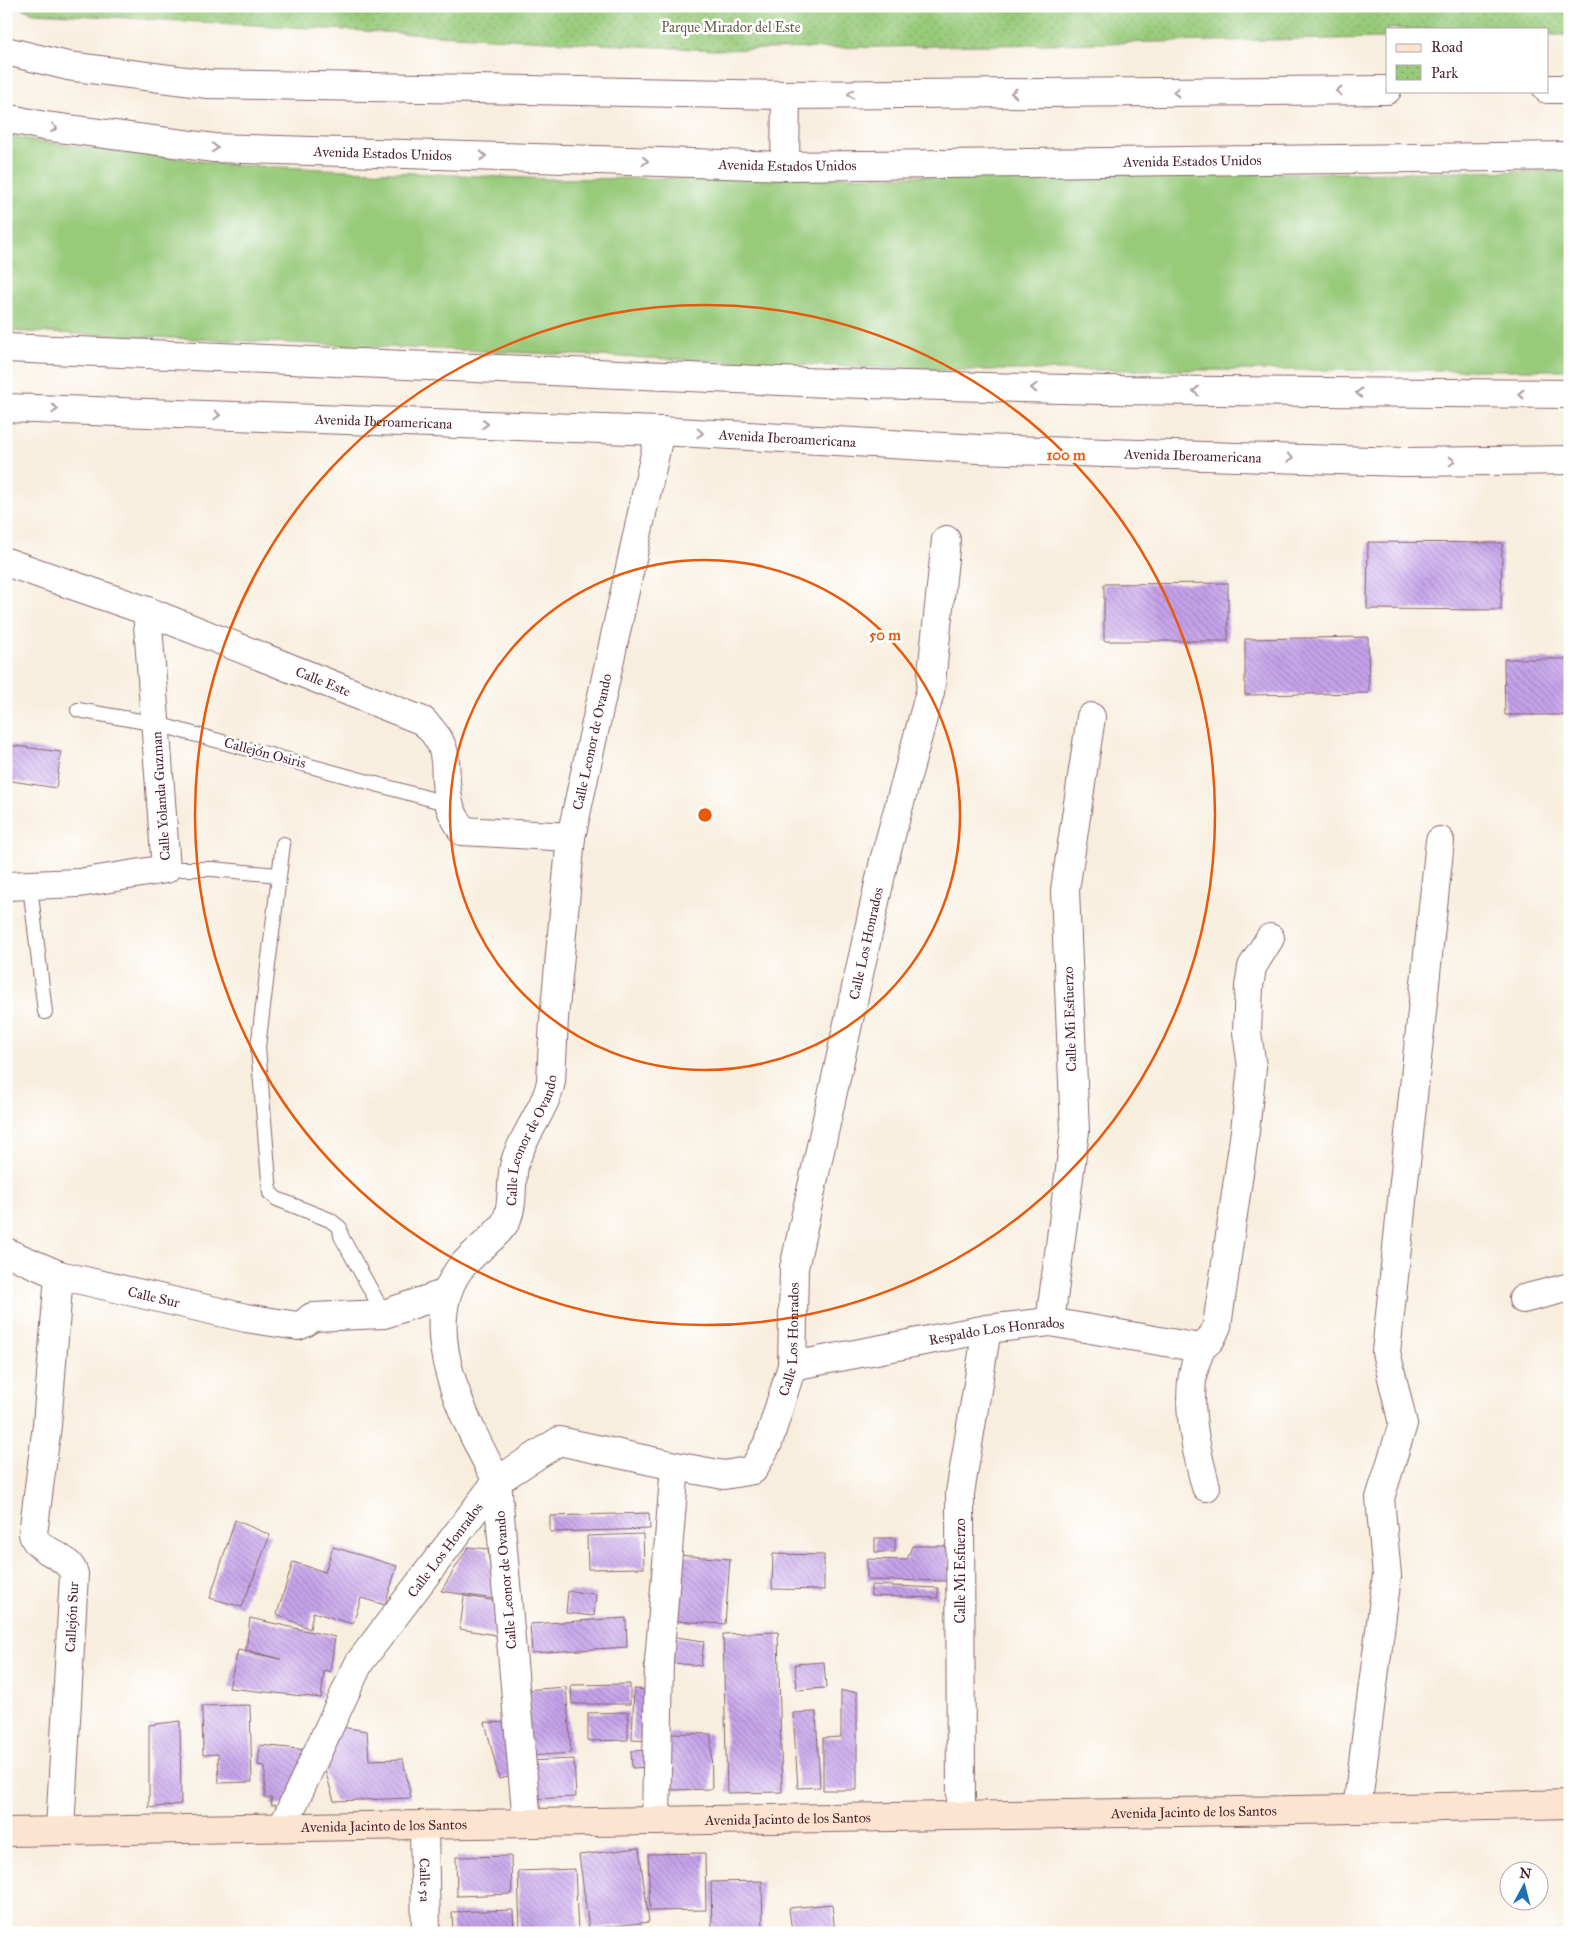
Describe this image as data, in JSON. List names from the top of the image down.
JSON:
{
  "streets": {
    "main road": ["Avenida Jacinto de los Santos"],
    "street": [
      "Avenida Estados Unidos",
      "Avenida Iberoamericana",
      "Calle Este",
      "Calle Leonor de Ovando",
      "Calle Yolanda Guzman",
      "Calle Los Honrados",
      "Calle Mi Esfuerzo",
      "Calle Sur",
      "Respaldo Los Honrados",
      "Callejón Sur",
      "Calle 5a"
    ],
    "lane": ["Callejón Osiris"]
  },
  "crossings": [
    ["Avenida Iberoamericana", "Calle Leonor de Ovando"],
    ["Calle Este", "Calle Leonor de Ovando"],
    ["Calle Este", "Callejón Osiris"],
    ["Calle Este", "Calle Yolanda Guzman"],
    ["Calle Leonor de Ovando", "Calle Los Honrados"],
    ["Calle Leonor de Ovando", "Calle Sur"],
    ["Calle Leonor de Ovando", "Avenida Jacinto de los Santos"],
    ["Callejón Osiris", "Calle Yolanda Guzman"],
    ["Calle Los Honrados", "Respaldo Los Honrados"],
    ["Calle Los Honrados", "Avenida Jacinto de los Santos"],
    ["Calle Mi Esfuerzo", "Respaldo Los Honrados"],
    ["Calle Mi Esfuerzo", "Avenida Jacinto de los Santos"],
    ["Calle Sur", "Callejón Sur"],
    ["Callejón Sur", "Avenida Jacinto de los Santos"],
    ["Avenida Jacinto de los Santos", "Calle 5a"]
  ],
  "parks": ["Parque Mirador del Este"],
  "legend": ["Road", "Park"],
  "north": "top",
  "rings": ["100 m", "50 m"]
}
